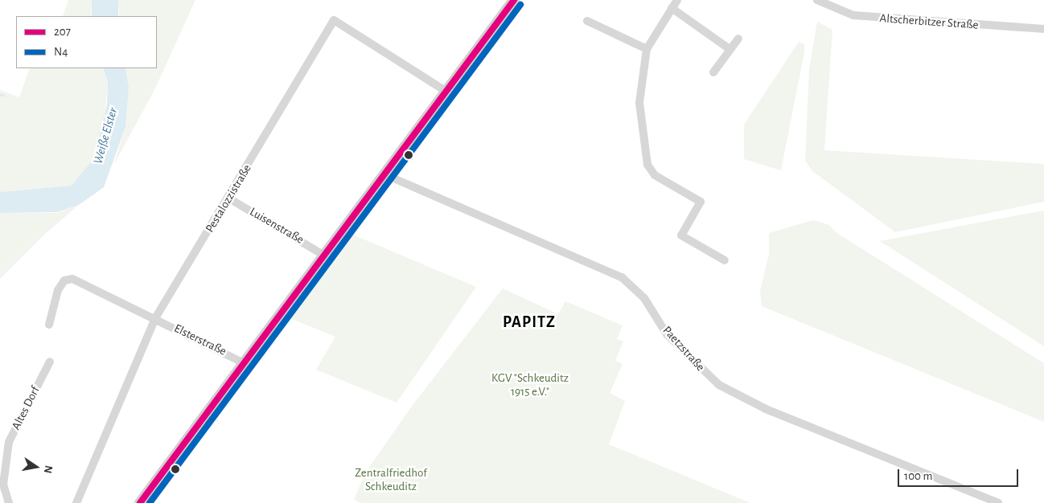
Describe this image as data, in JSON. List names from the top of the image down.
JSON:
{
  "streets": {
    "street": [
      "Altscherbitzer Straße",
      "Pestalozzistraße",
      "Luisenstraße",
      "Elsterstraße",
      "Paetzstraße",
      "Altes Dorf"
    ]
  },
  "crossings": [
    ["Pestalozzistraße", "Luisenstraße"],
    ["Pestalozzistraße", "Elsterstraße"]
  ],
  "districts": ["PAPITZ"],
  "water": ["Weiße Elster"],
  "parks": ["KGV \"Schkeuditz 1915 e.V.\"", "Zentralfriedhof Schkeuditz"],
  "lines": ["transit line 207", "transit line N4"],
  "legend": ["207", "N4"],
  "scale_bar": "100 m",
  "north": "right"
}
